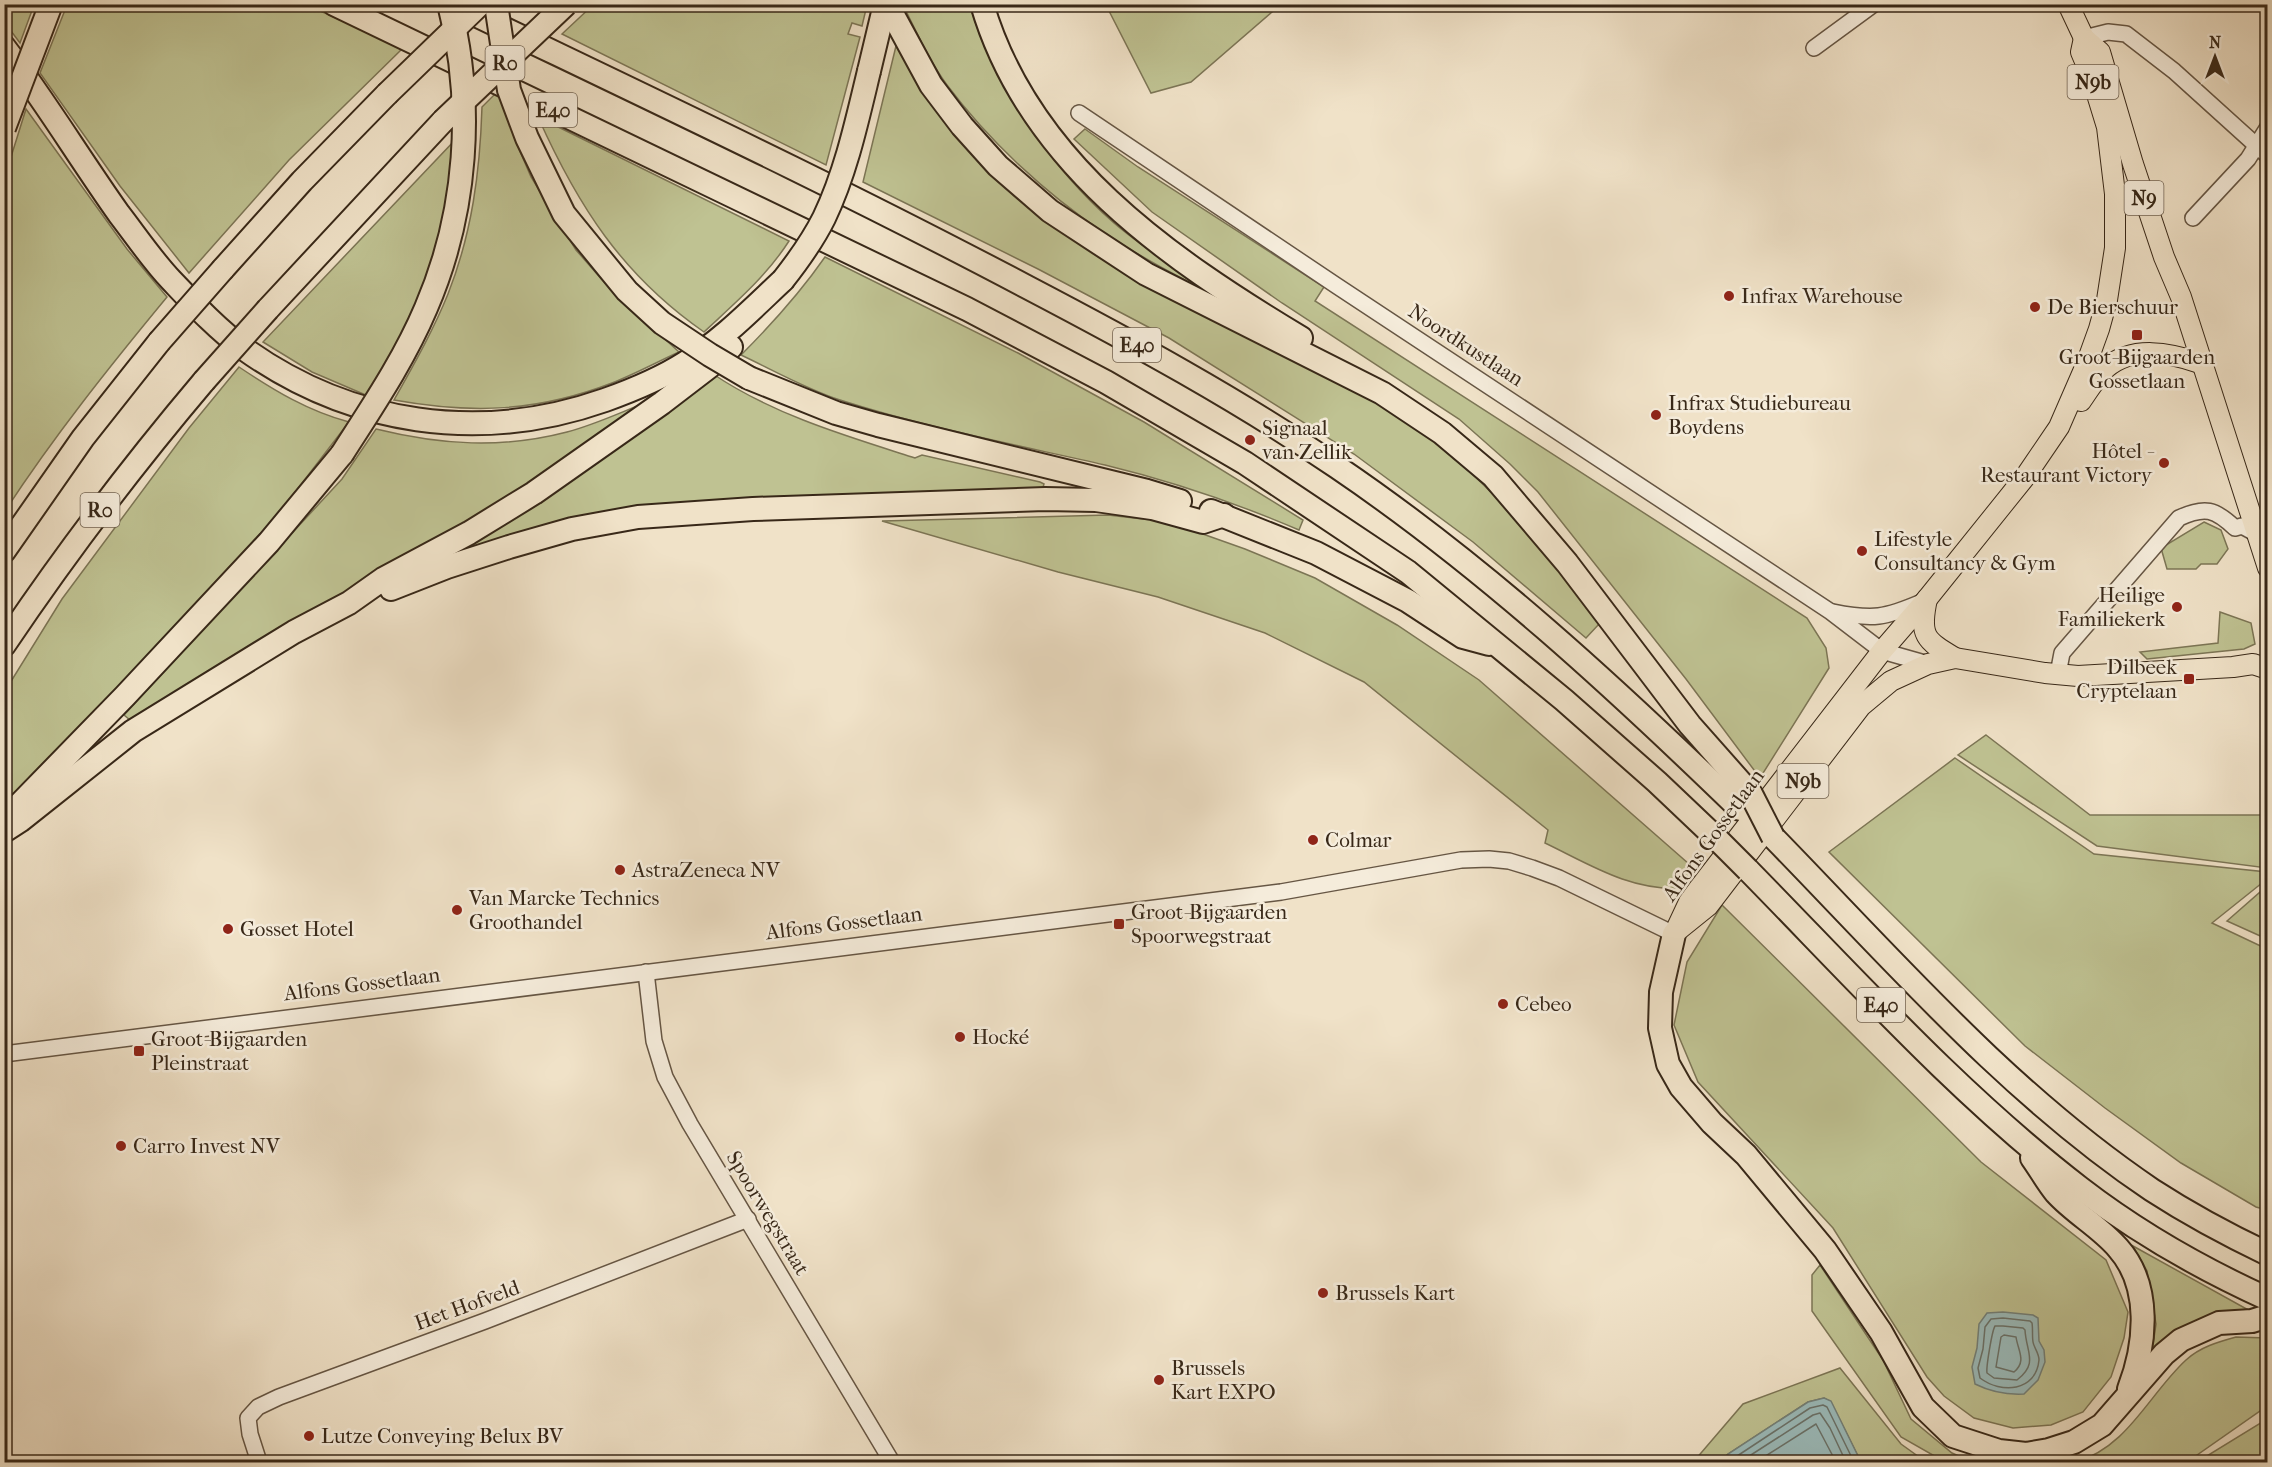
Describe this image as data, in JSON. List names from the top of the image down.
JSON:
{
  "streets": {
    "highway": ["R0", "E40"],
    "main road": ["N9b", "N9", "Alfons Gossetlaan"],
    "street": ["Noordkustlaan", "Spoorwegstraat", "Het Hofveld"]
  },
  "crossings": [
    ["N9b", "N9"],
    ["N9b", "Noordkustlaan"],
    ["N9b", "Alfons Gossetlaan"],
    ["Noordkustlaan", "Alfons Gossetlaan"],
    ["Alfons Gossetlaan", "Spoorwegstraat"],
    ["Spoorwegstraat", "Het Hofveld"]
  ],
  "places": {
    "other": [
      "Infrax Warehouse",
      "De Bierschuur",
      "Infrax Studiebureau Boydens",
      "Signaal van Zellik",
      "Hôtel - Restaurant Victory",
      "Lifestyle Consultancy & Gym",
      "Heilige Familiekerk",
      "Colmar",
      "AstraZeneca NV",
      "Van Marcke Technics Groothandel",
      "Gosset Hotel",
      "Cebeo",
      "Hocké",
      "Carro Invest NV",
      "Brussels Kart",
      "Brussels Kart EXPO",
      "Lutze Conveying Belux BV"
    ],
    "transit": [
      "Groot-Bijgaarden Gossetlaan",
      "Dilbeek Cryptelaan",
      "Groot-Bijgaarden Spoorwegstraat",
      "Groot-Bijgaarden Pleinstraat"
    ]
  },
  "north": "top"
}
